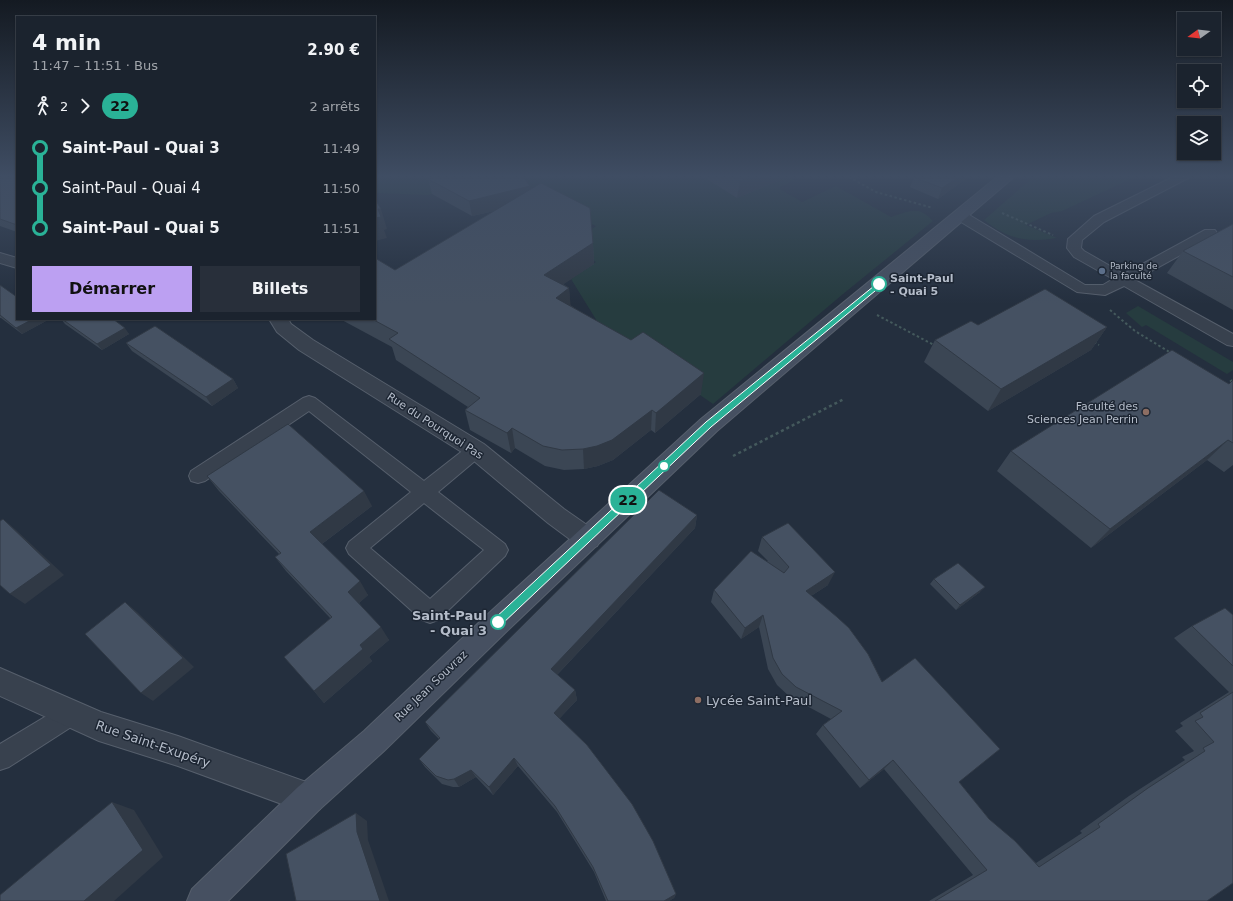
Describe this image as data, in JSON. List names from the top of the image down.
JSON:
{
  "streets": {
    "main road": ["Rue Jean Souvraz"],
    "street": ["Rue du Pourquoi Pas", "Rue Saint-Exupéry"]
  },
  "crossings": [
    ["Rue du Pourquoi Pas", "Rue Jean Souvraz"],
    ["Rue Jean Souvraz", "Rue Saint-Exupéry"]
  ],
  "places": [
    "Parking de la faculté",
    "Saint-Paul - Quai 5",
    "Faculté des Sciences Jean Perrin",
    "Saint-Paul - Quai 3",
    "Lycée Saint-Paul"
  ],
  "lines": ["bus line 22"],
  "north": "left",
  "page": {
    "on_map": "22",
    "heading": ["4 min", "11:47 – 11:51 · Bus", "2.90 €"],
    "legs": ["2", "22", "2 arrêts"],
    "list": [
      {
        "name": "Saint-Paul - Quai 3",
        "value": "11:49"
      },
      {
        "name": "Saint-Paul - Quai 4",
        "value": "11:50"
      },
      {
        "name": "Saint-Paul - Quai 5",
        "value": "11:51"
      }
    ],
    "buttons": ["Démarrer", "Billets"]
  }
}
